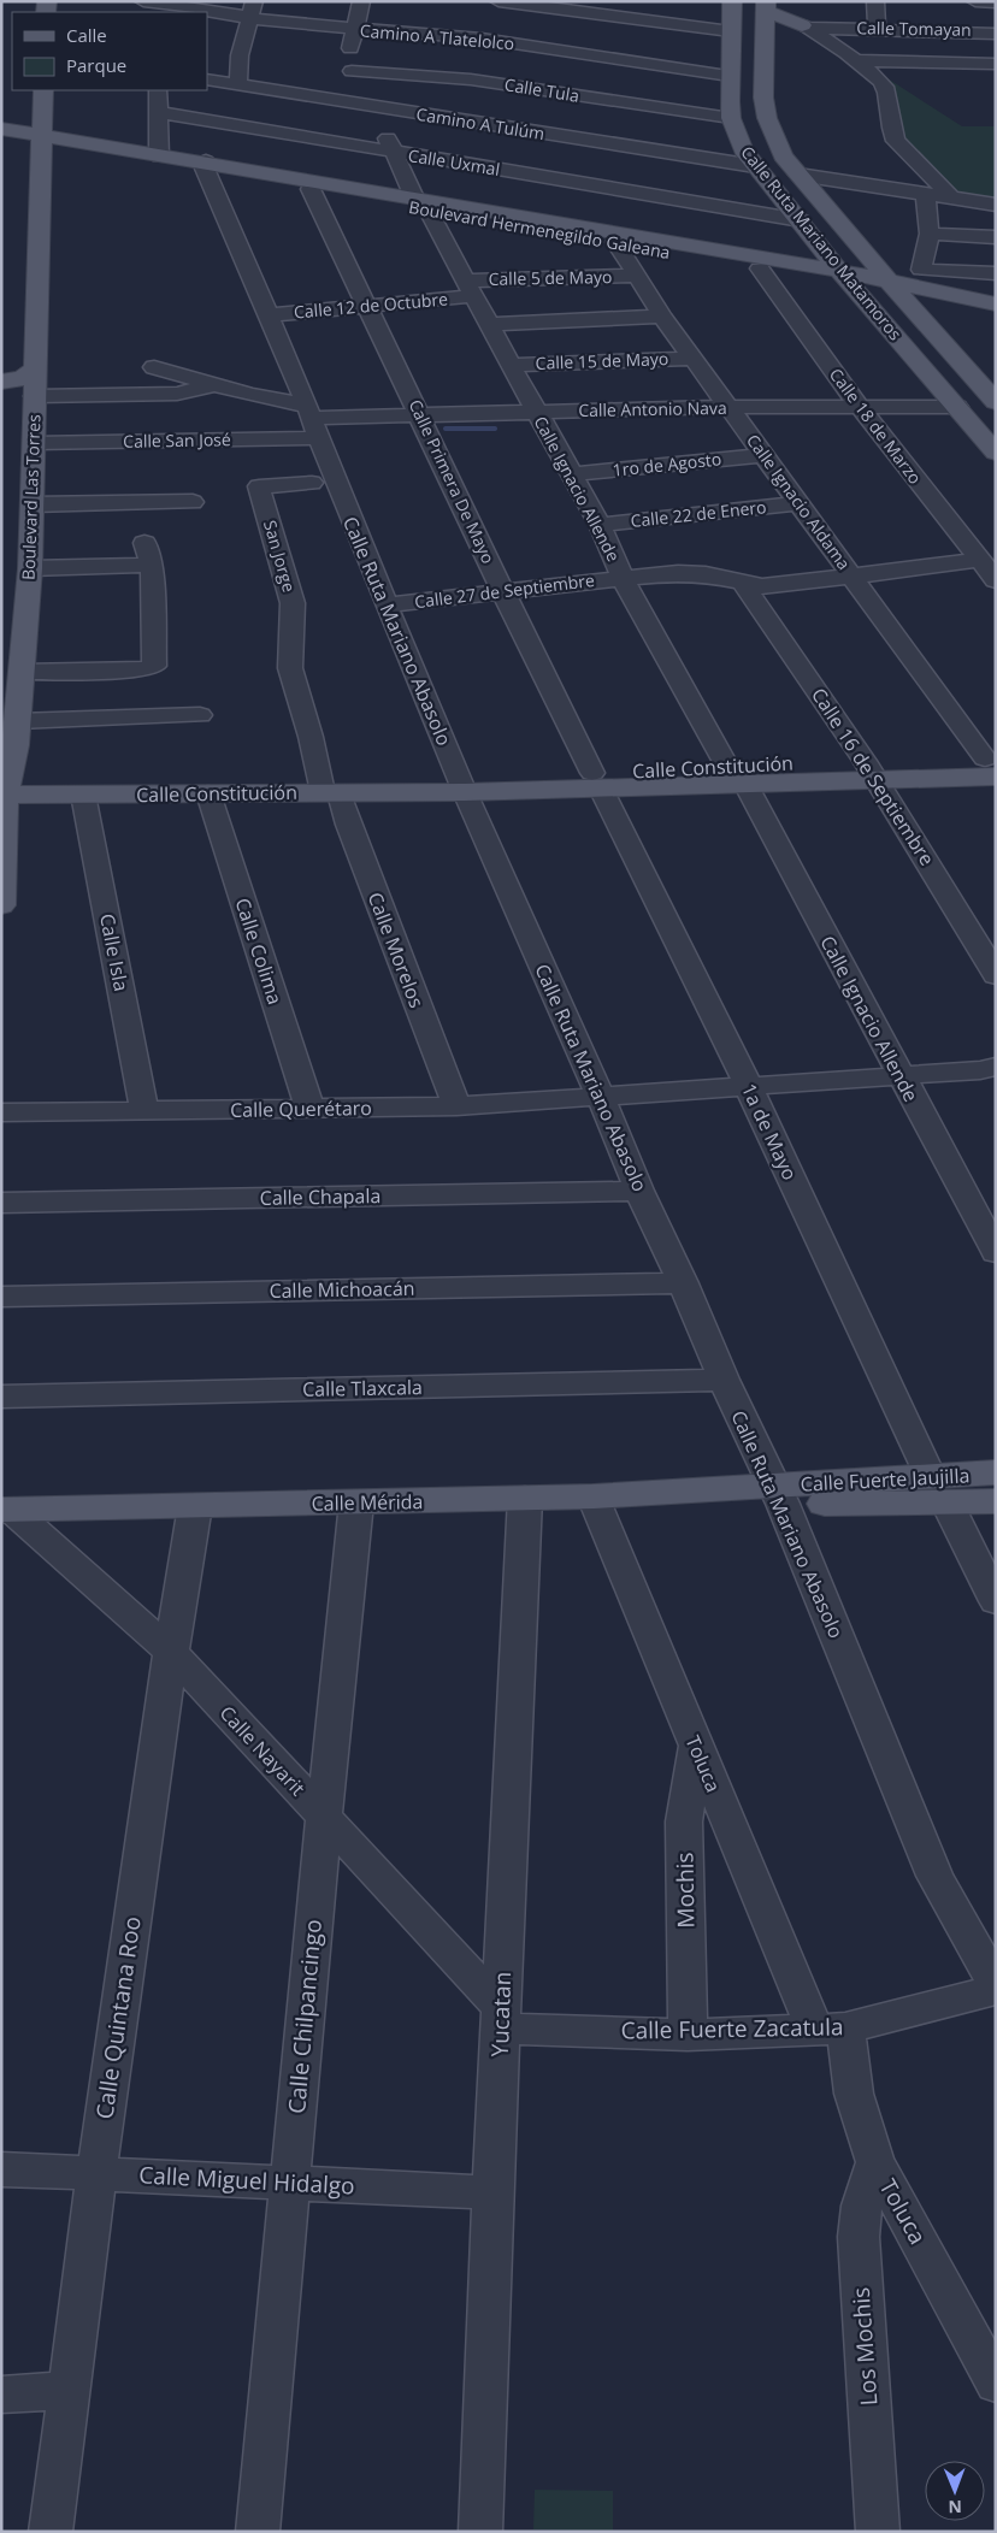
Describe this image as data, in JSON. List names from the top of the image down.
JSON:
{
  "streets": {
    "main road": [
      "Boulevard Hermenegildo Galeana",
      "Calle Ruta Mariano Matamoros",
      "Boulevard Las Torres",
      "Calle Constitución",
      "Calle Fuerte Jaujilla",
      "Calle Mérida"
    ],
    "street": [
      "Calle Tomayan",
      "Camino A Tlatelolco",
      "Calle Tula",
      "Camino A Tulúm",
      "Calle Uxmal",
      "Calle 5 de Mayo",
      "Calle 12 de Octubre",
      "Calle 15 de Mayo",
      "Calle Antonio Nava",
      "Calle 18 de Marzo",
      "Calle San José",
      "1ro de Agosto",
      "Calle Primera De Mayo",
      "Calle Ignacio Allende",
      "Calle Ignacio Aldama",
      "Calle 22 de Enero",
      "San Jorge",
      "Calle 27 de Septiembre",
      "Calle Ruta Mariano Abasolo",
      "Calle 16 de Septiembre",
      "Calle Morelos",
      "Calle Colima",
      "Calle Isla",
      "Calle Querétaro",
      "1a de Mayo",
      "Calle Chapala",
      "Calle Michoacán",
      "Calle Tlaxcala",
      "Calle Nayarit",
      "Toluca",
      "Mochis",
      "Yucatan",
      "Calle Chilpancingo",
      "Calle Quintana Roo",
      "Calle Fuerte Zacatula",
      "Calle Miguel Hidalgo",
      "Los Mochis"
    ]
  },
  "crossings": [
    ["Camino A Tlatelolco", "Calle Ruta Mariano Matamoros"],
    ["Camino A Tlatelolco", "Calle Ignacio Allende"],
    ["Calle Tula", "Calle Ruta Mariano Matamoros"],
    ["Calle Tula", "Calle Ignacio Allende"],
    ["Camino A Tulúm", "Calle Ruta Mariano Matamoros"],
    ["Camino A Tulúm", "Calle Ignacio Allende"],
    ["Calle Uxmal", "Calle Ruta Mariano Matamoros"],
    ["Calle Uxmal", "Calle Ignacio Allende"],
    ["Boulevard Hermenegildo Galeana", "Calle Ruta Mariano Matamoros"],
    ["Boulevard Hermenegildo Galeana", "Calle 18 de Marzo"],
    ["Boulevard Hermenegildo Galeana", "Calle Primera De Mayo"],
    ["Boulevard Hermenegildo Galeana", "Calle Ignacio Allende"],
    ["Boulevard Hermenegildo Galeana", "Boulevard Las Torres"],
    ["Boulevard Hermenegildo Galeana", "Calle Ignacio Aldama"],
    ["Boulevard Hermenegildo Galeana", "Calle Ruta Mariano Abasolo"],
    ["Calle Ruta Mariano Matamoros", "Calle Antonio Nava"],
    ["Calle 5 de Mayo", "Calle 12 de Octubre"],
    ["Calle 5 de Mayo", "Calle Ignacio Allende"],
    ["Calle 5 de Mayo", "Calle Ignacio Aldama"],
    ["Calle 12 de Octubre", "Calle Primera De Mayo"],
    ["Calle 12 de Octubre", "Calle Ignacio Allende"],
    ["Calle 12 de Octubre", "Calle Ruta Mariano Abasolo"],
    ["Calle 15 de Mayo", "Calle Ignacio Allende"],
    ["Calle 15 de Mayo", "Calle Ignacio Aldama"],
    ["Calle Antonio Nava", "Calle 18 de Marzo"],
    ["Calle Antonio Nava", "Calle San José"],
    ["Calle Antonio Nava", "Calle Primera De Mayo"],
    ["Calle Antonio Nava", "Calle Ignacio Allende"],
    ["Calle Antonio Nava", "Calle Ignacio Aldama"],
    ["Calle Antonio Nava", "Calle Ruta Mariano Abasolo"],
    ["Calle 18 de Marzo", "Calle 27 de Septiembre"],
    ["Calle San José", "Boulevard Las Torres"],
    ["Calle San José", "Calle Ruta Mariano Abasolo"],
    ["1ro de Agosto", "Calle Ignacio Allende"],
    ["1ro de Agosto", "Calle Ignacio Aldama"],
    ["Calle Primera De Mayo", "Calle 27 de Septiembre"],
    ["Calle Primera De Mayo", "Calle Constitución"],
    ["Calle Primera De Mayo", "1a de Mayo"],
    ["Calle Ignacio Allende", "Calle 22 de Enero"],
    ["Calle Ignacio Allende", "Calle 27 de Septiembre"],
    ["Calle Ignacio Allende", "Calle Constitución"],
    ["Calle Ignacio Allende", "Calle Querétaro"],
    ["Boulevard Las Torres", "Calle Constitución"],
    ["Calle Ignacio Aldama", "Calle 22 de Enero"],
    ["Calle Ignacio Aldama", "Calle 27 de Septiembre"],
    ["Calle Ignacio Aldama", "Calle Constitución"],
    ["San Jorge", "Calle Ruta Mariano Abasolo"],
    ["San Jorge", "Calle Constitución"],
    ["San Jorge", "Calle Morelos"],
    ["Calle 27 de Septiembre", "Calle Ruta Mariano Abasolo"],
    ["Calle 27 de Septiembre", "Calle 16 de Septiembre"],
    ["Calle Ruta Mariano Abasolo", "Calle Constitución"],
    ["Calle Ruta Mariano Abasolo", "Calle Querétaro"],
    ["Calle Ruta Mariano Abasolo", "Calle Chapala"],
    ["Calle Ruta Mariano Abasolo", "Calle Michoacán"],
    ["Calle Ruta Mariano Abasolo", "Calle Tlaxcala"],
    ["Calle Ruta Mariano Abasolo", "Calle Fuerte Jaujilla"],
    ["Calle Ruta Mariano Abasolo", "Calle Mérida"],
    ["Calle Constitución", "Calle 16 de Septiembre"],
    ["Calle Constitución", "Calle Morelos"],
    ["Calle Constitución", "Calle Colima"],
    ["Calle Constitución", "Calle Isla"],
    ["Calle Constitución", "1a de Mayo"],
    ["Calle Morelos", "Calle Querétaro"],
    ["Calle Colima", "Calle Querétaro"],
    ["Calle Isla", "Calle Querétaro"],
    ["Calle Querétaro", "1a de Mayo"],
    ["1a de Mayo", "Calle Fuerte Jaujilla"],
    ["Calle Fuerte Jaujilla", "Calle Mérida"],
    ["Calle Mérida", "Calle Nayarit"],
    ["Calle Mérida", "Toluca"],
    ["Calle Mérida", "Yucatan"],
    ["Calle Mérida", "Calle Chilpancingo"],
    ["Calle Mérida", "Calle Quintana Roo"],
    ["Calle Nayarit", "Yucatan"],
    ["Calle Nayarit", "Calle Chilpancingo"],
    ["Calle Nayarit", "Calle Quintana Roo"],
    ["Calle Nayarit", "Calle Fuerte Zacatula"],
    ["Toluca", "Mochis"],
    ["Toluca", "Calle Fuerte Zacatula"],
    ["Toluca", "Los Mochis"],
    ["Mochis", "Calle Fuerte Zacatula"],
    ["Yucatan", "Calle Fuerte Zacatula"],
    ["Yucatan", "Calle Miguel Hidalgo"],
    ["Calle Chilpancingo", "Calle Miguel Hidalgo"],
    ["Calle Quintana Roo", "Calle Miguel Hidalgo"]
  ],
  "legend": ["Calle", "Parque"],
  "north": "bottom"
}
